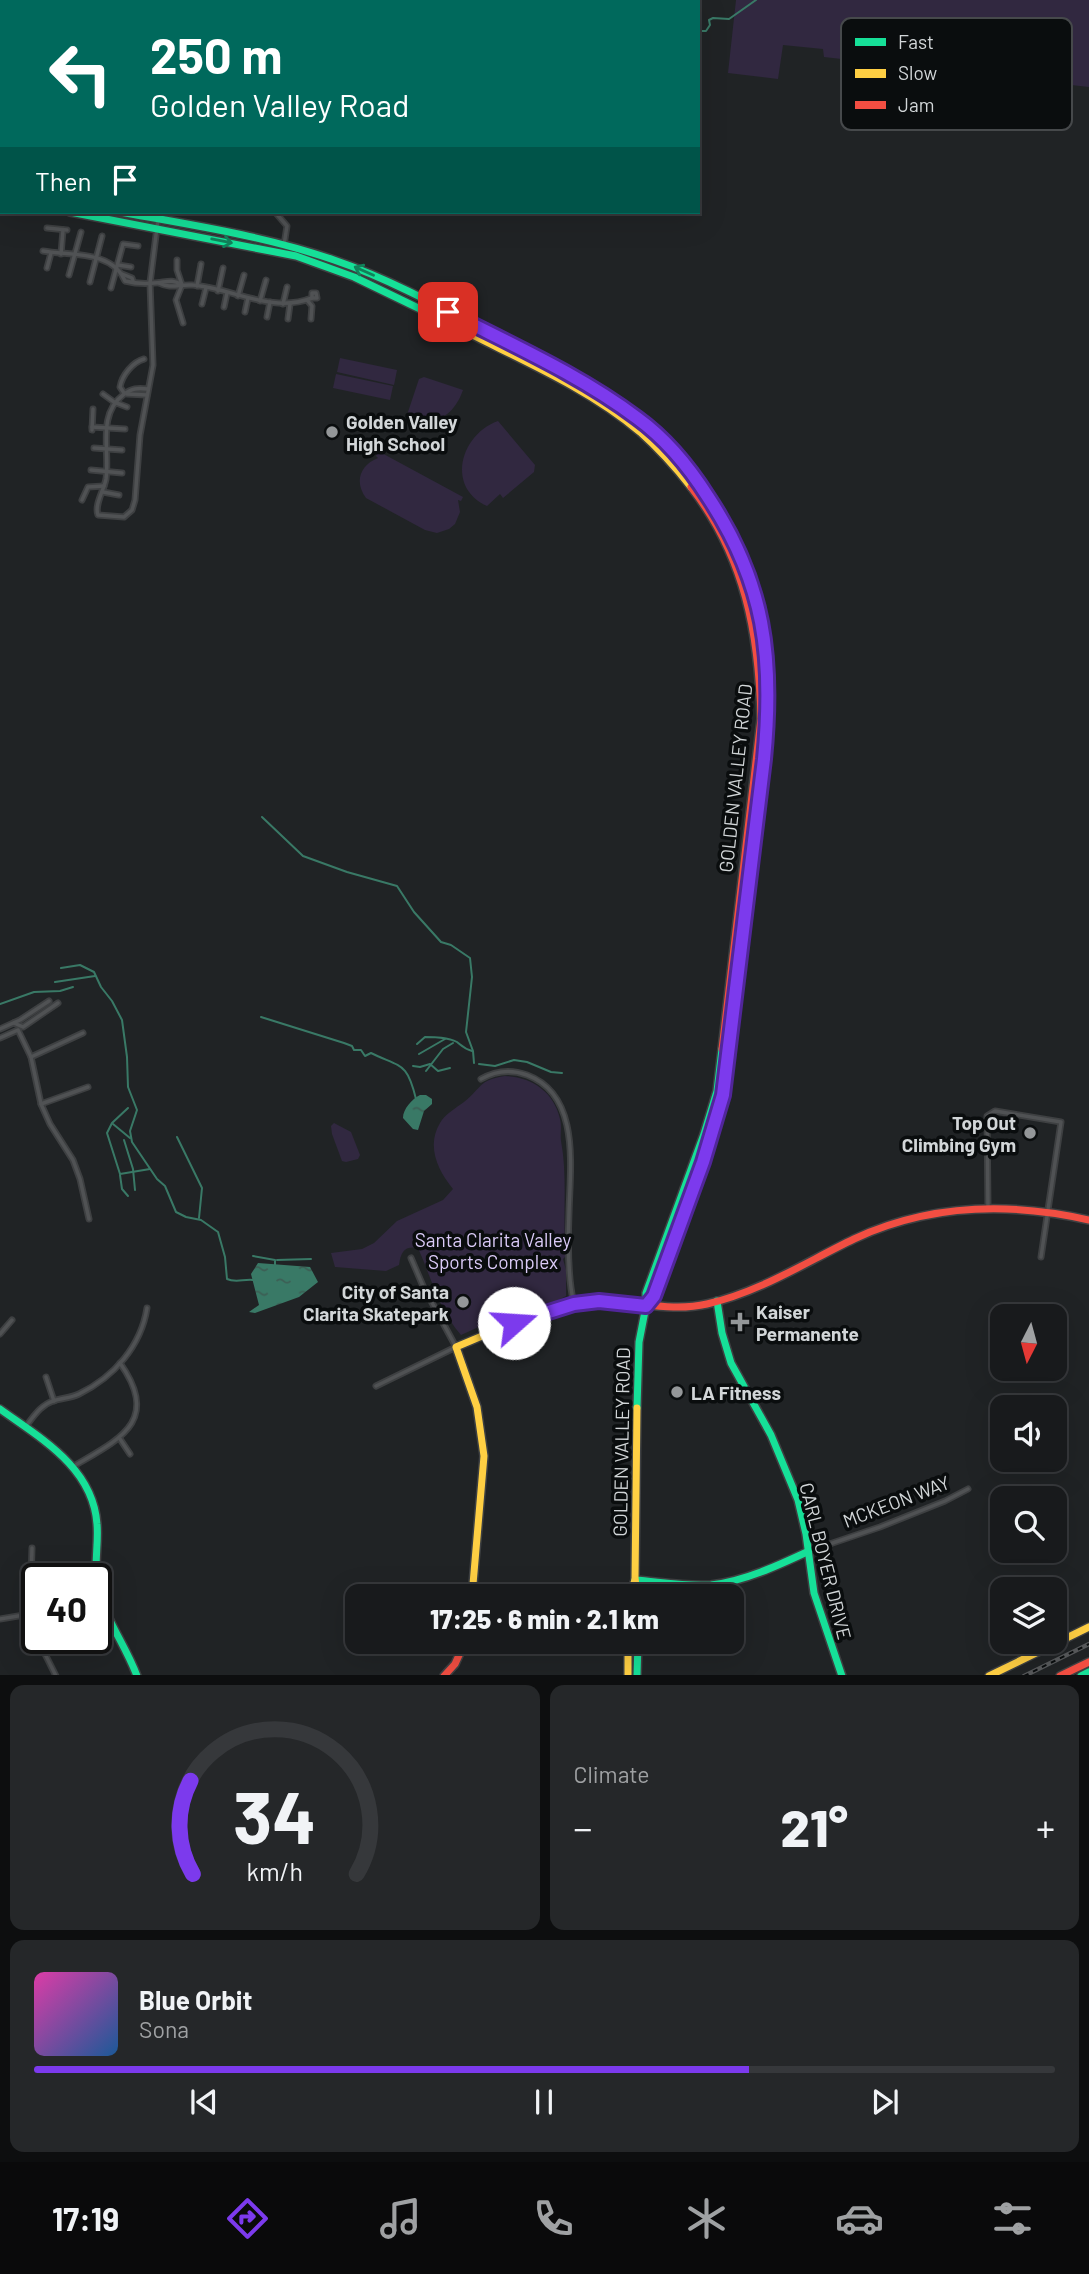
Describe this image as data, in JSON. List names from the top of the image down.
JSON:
{
  "streets": {
    "main road": ["GOLDEN VALLEY ROAD", "MCKEON WAY", "CARL BOYER DRIVE"]
  },
  "crossings": [
    ["GOLDEN VALLEY ROAD", "MCKEON WAY"],
    ["MCKEON WAY", "CARL BOYER DRIVE"]
  ],
  "parks": ["Santa Clarita Valley Sports Complex"],
  "places": {
    "other": [
      "Golden Valley High School",
      "Top Out Climbing Gym",
      "City of Santa Clarita Skatepark",
      "LA Fitness"
    ],
    "health": ["Kaiser Permanente"]
  },
  "legend": ["Fast", "Slow", "Jam"],
  "north": "bottom",
  "page": {
    "turn": ["250 m", "Golden Valley Road"],
    "then": "Then",
    "limit": "40",
    "trip": "17:25 · 6 min · 2.1 km",
    "tile": "Climate",
    "heat": ["−", "21°", "+"],
    "song": ["Blue Orbit", "Sona"],
    "tabs": "17:19",
    "gauge": ["34", "km/h"]
  }
}
